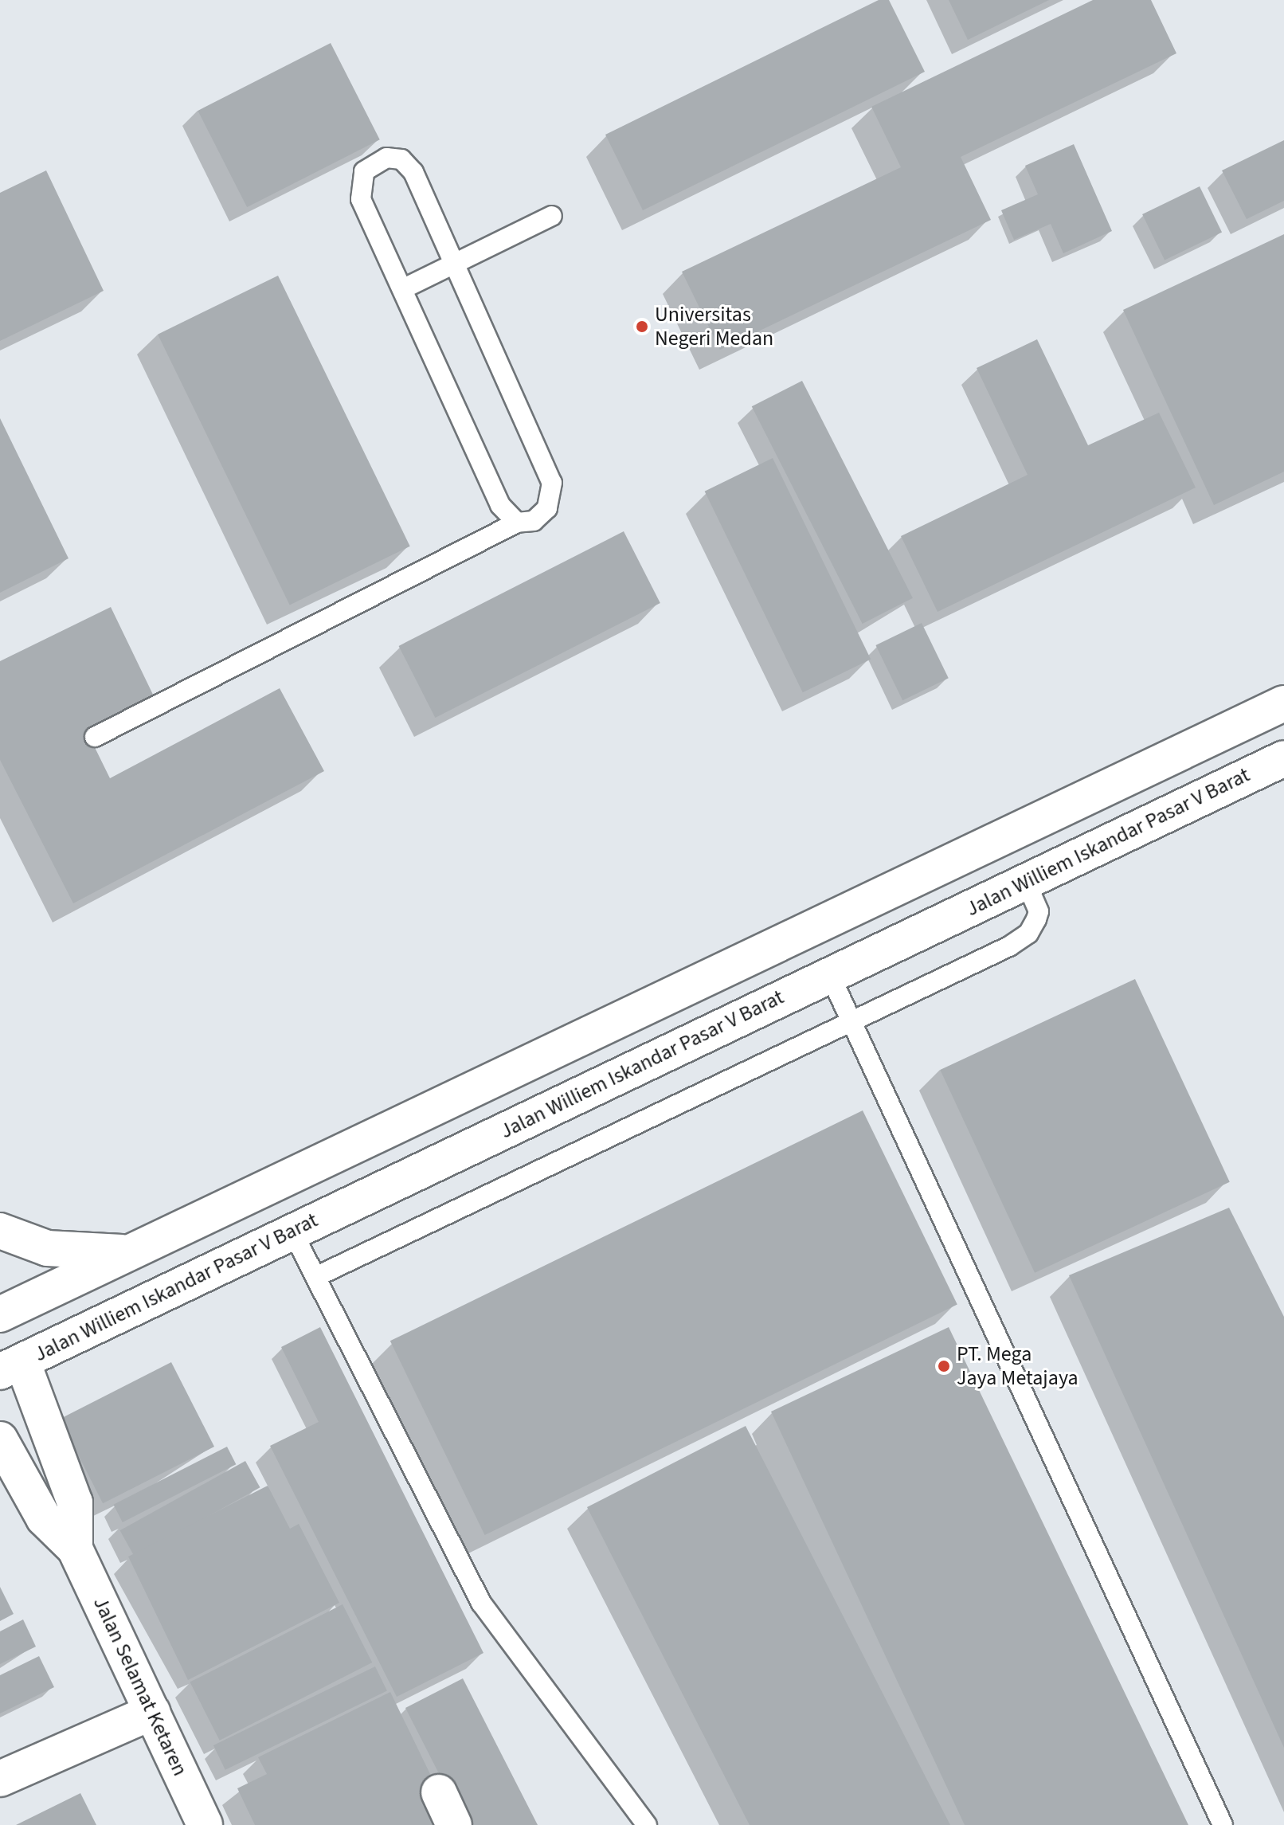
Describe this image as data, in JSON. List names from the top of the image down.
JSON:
{
  "streets": {
    "street": ["Jalan Williem Iskandar Pasar V Barat", "Jalan Selamat Ketaren"]
  },
  "crossings": [
    ["Jalan Williem Iskandar Pasar V Barat", "Jalan Selamat Ketaren"]
  ],
  "places": ["Universitas Negeri Medan", "PT. Mega Jaya Metajaya"]
}
